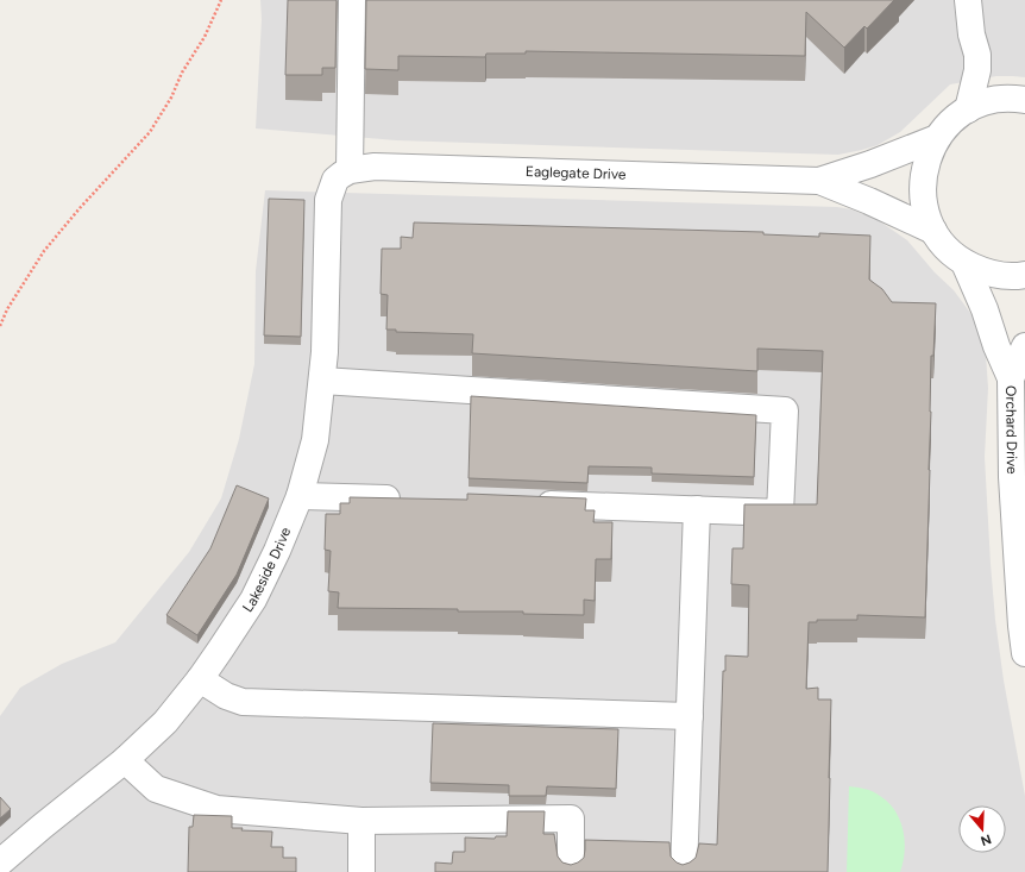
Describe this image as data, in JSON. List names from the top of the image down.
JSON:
{
  "streets": {
    "street": ["Eaglegate Drive", "Orchard Drive", "Lakeside Drive"]
  },
  "crossings": [
    ["Eaglegate Drive", "Lakeside Drive"]
  ],
  "north": "bottom"
}
